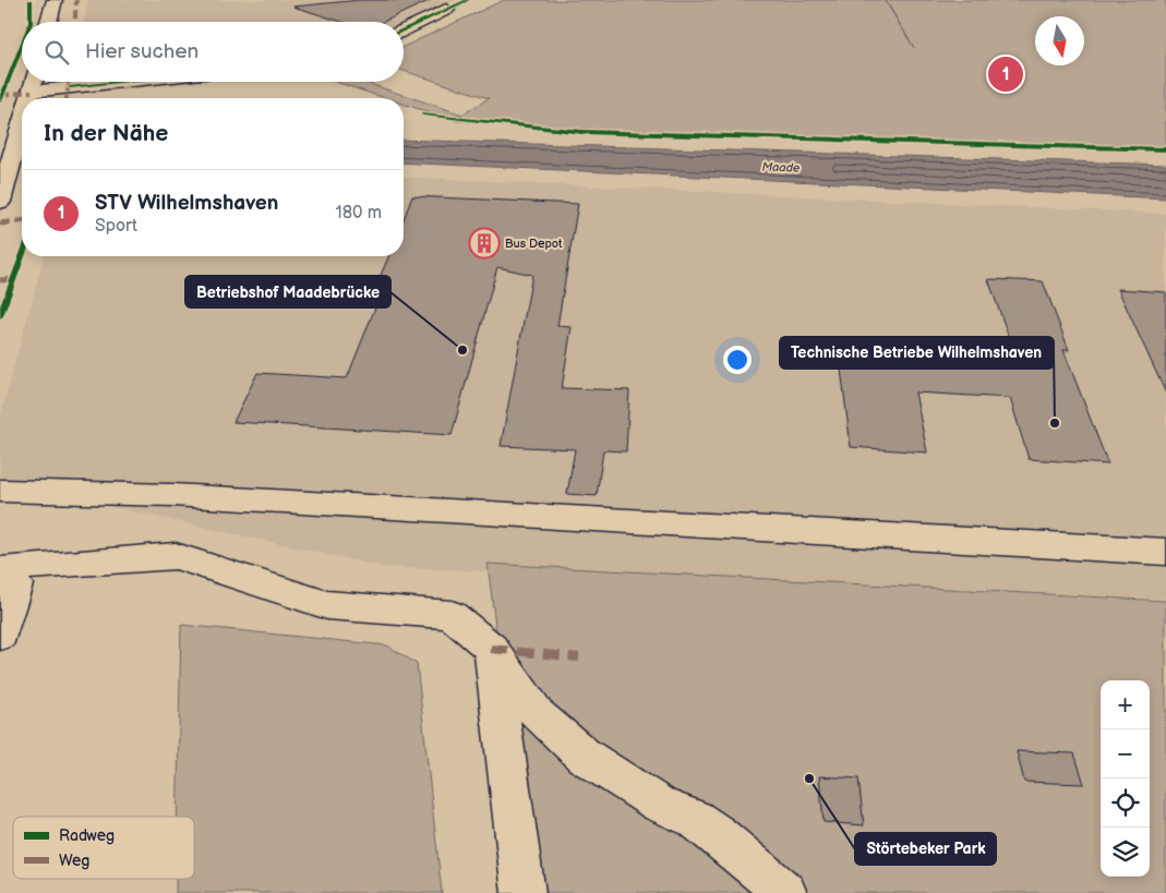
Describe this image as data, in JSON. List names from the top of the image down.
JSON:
{
  "water": ["Maade"],
  "places": {
    "building": ["Bus Depot"],
    "other": ["Betriebshof Maadebrücke", "Technische Betriebe Wilhelmshaven", "Störtebeker Park"]
  },
  "legend": ["Radweg", "Weg"],
  "north": "bottom",
  "page": {
    "search": "Hier suchen",
    "pins": "1",
    "heading": "In der Nähe",
    "list": [
      {
        "mark": "1",
        "name": "STV Wilhelmshaven",
        "note": "Sport",
        "value": "180 m"
      }
    ],
    "map_buttons": ["+", "−"]
  }
}
